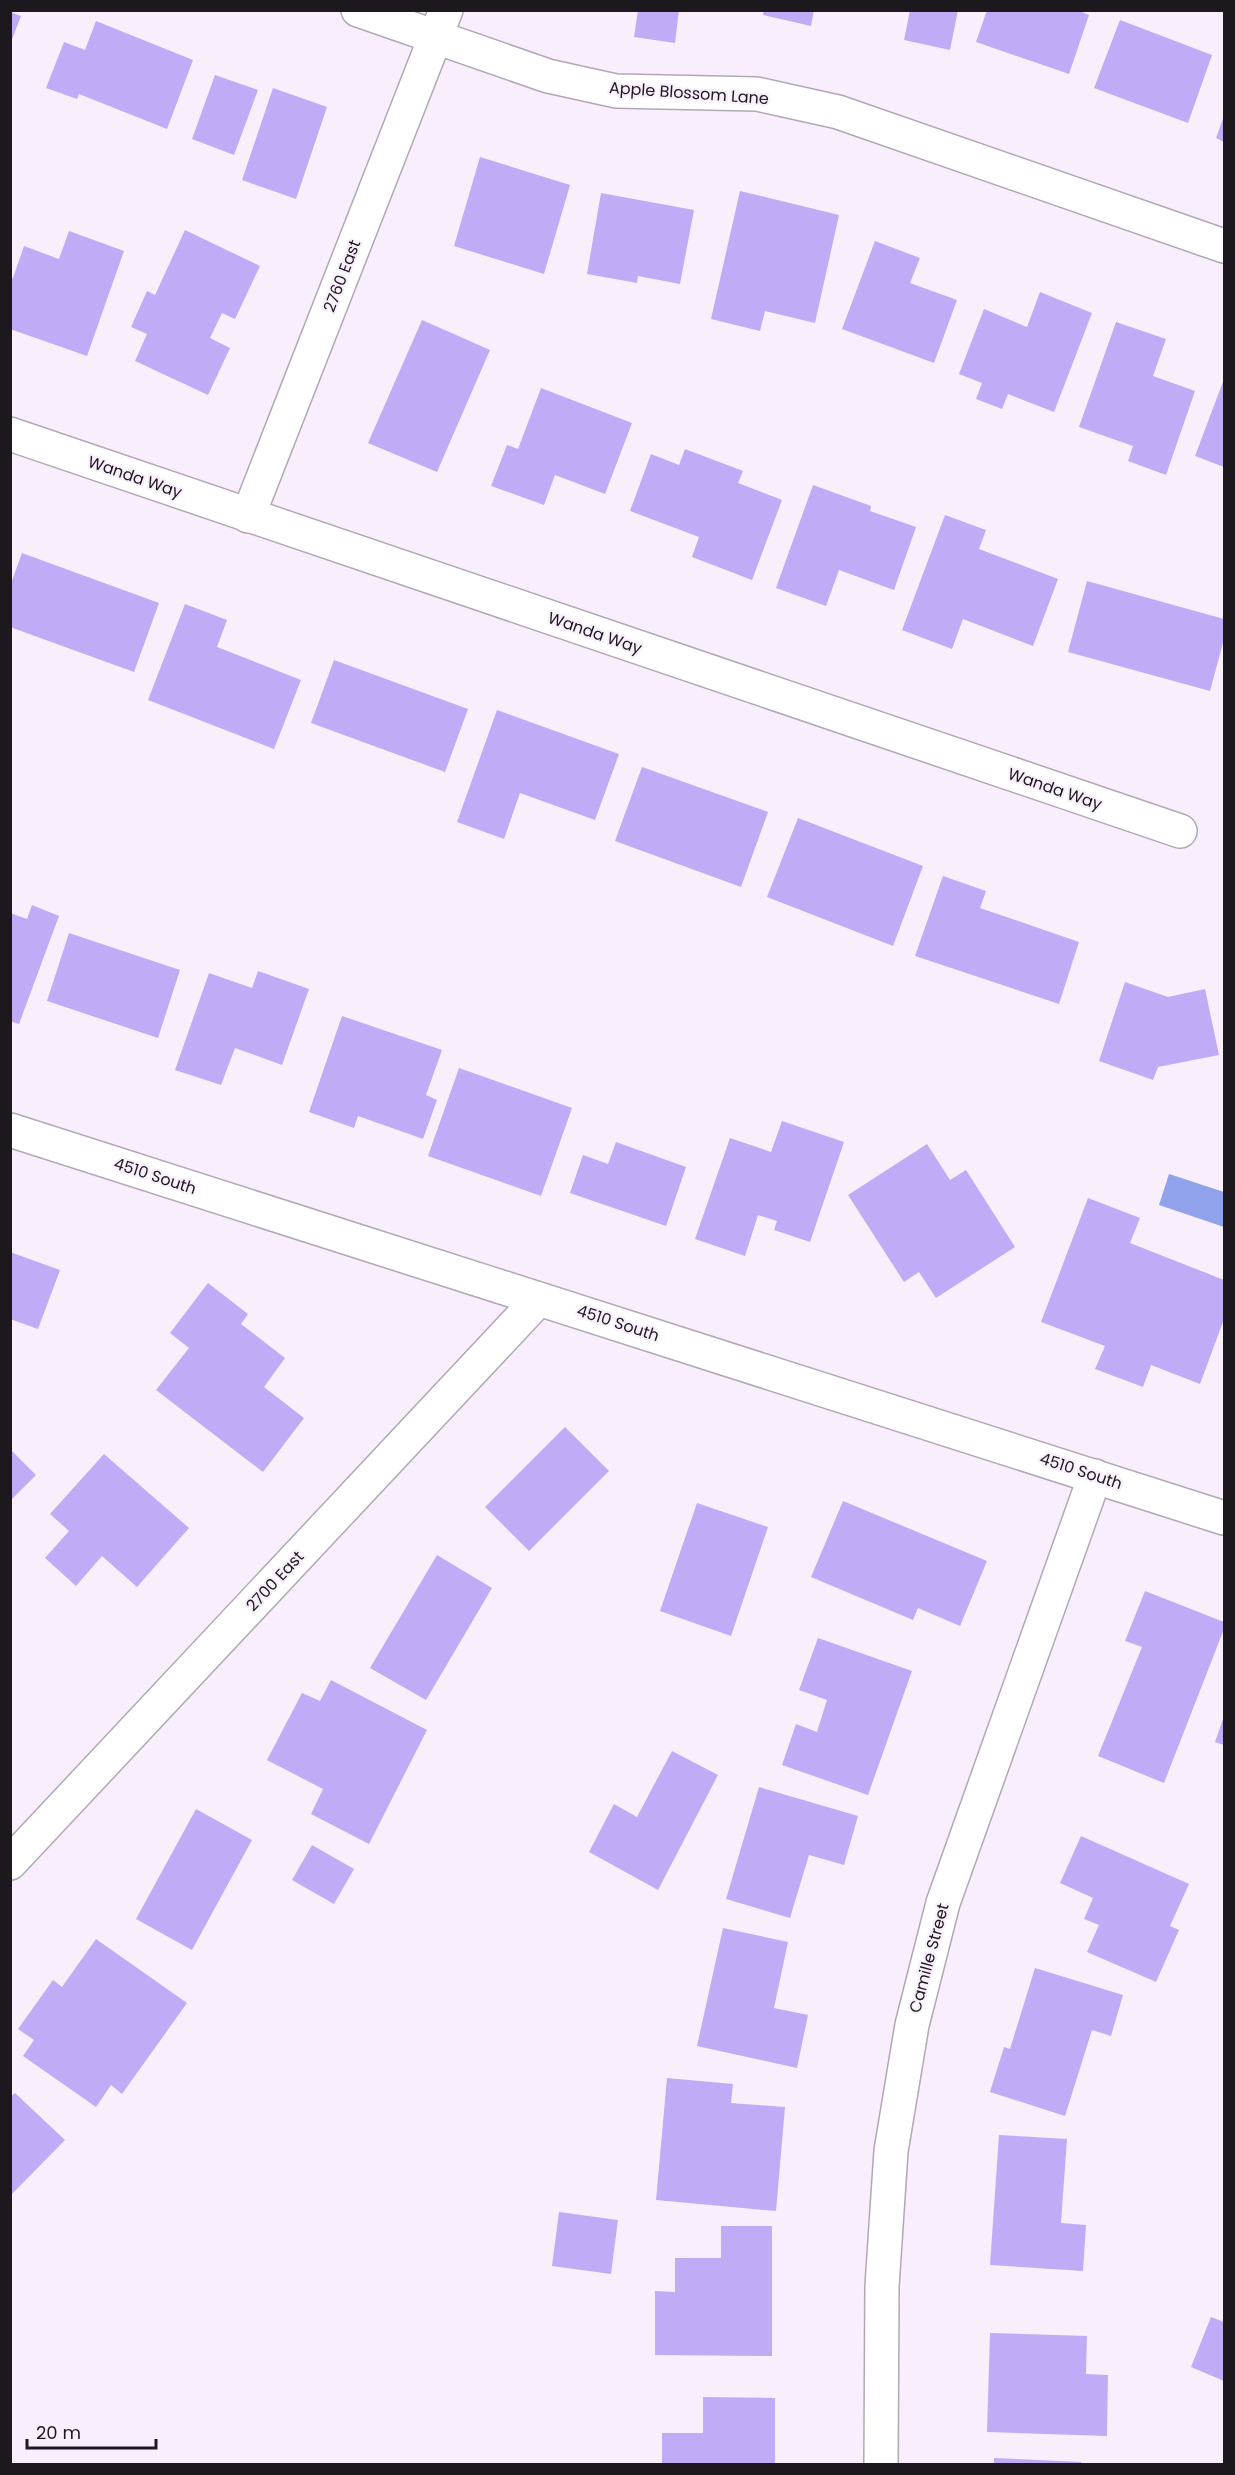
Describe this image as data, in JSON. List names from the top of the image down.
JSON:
{
  "streets": {
    "street": [
      "Apple Blossom Lane",
      "2760 East",
      "Wanda Way",
      "4510 South",
      "2700 East",
      "Camille Street"
    ]
  },
  "crossings": [
    ["Apple Blossom Lane", "2760 East"],
    ["2760 East", "Wanda Way"],
    ["4510 South", "2700 East"],
    ["4510 South", "Camille Street"]
  ],
  "scale_bar": "20 m"
}
